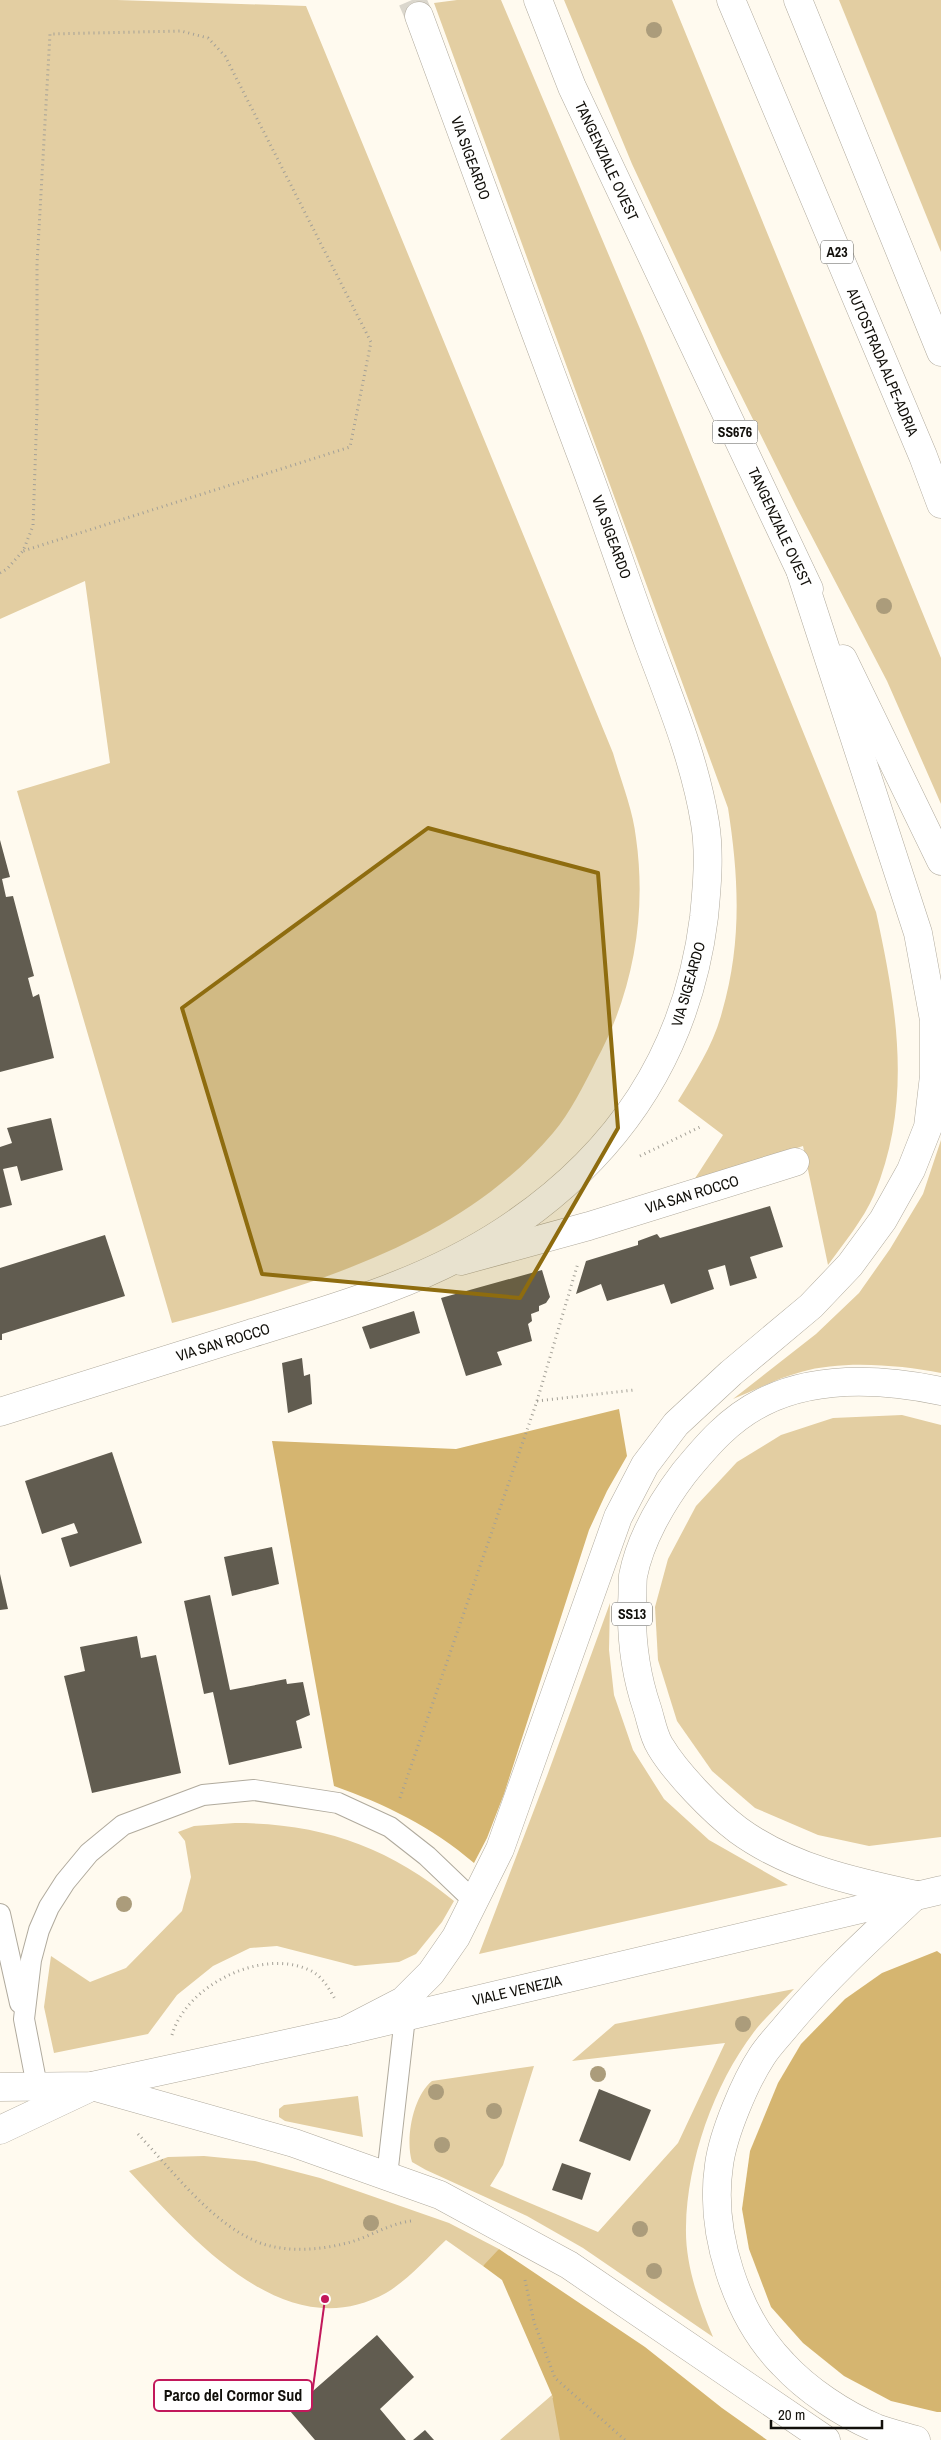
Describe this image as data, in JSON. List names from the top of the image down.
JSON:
{
  "streets": {
    "main road": [
      "VIA SIGEARDO",
      "TANGENZIALE OVEST",
      "A23",
      "AUTOSTRADA ALPE-ADRIA",
      "SS676",
      "VIA SAN ROCCO",
      "SS13",
      "VIALE VENEZIA"
    ]
  },
  "crossings": [
    ["VIA SIGEARDO", "VIA SAN ROCCO"],
    ["SS13", "VIALE VENEZIA"]
  ],
  "places": ["Parco del Cormor Sud"],
  "scale_bar": "20 m"
}
